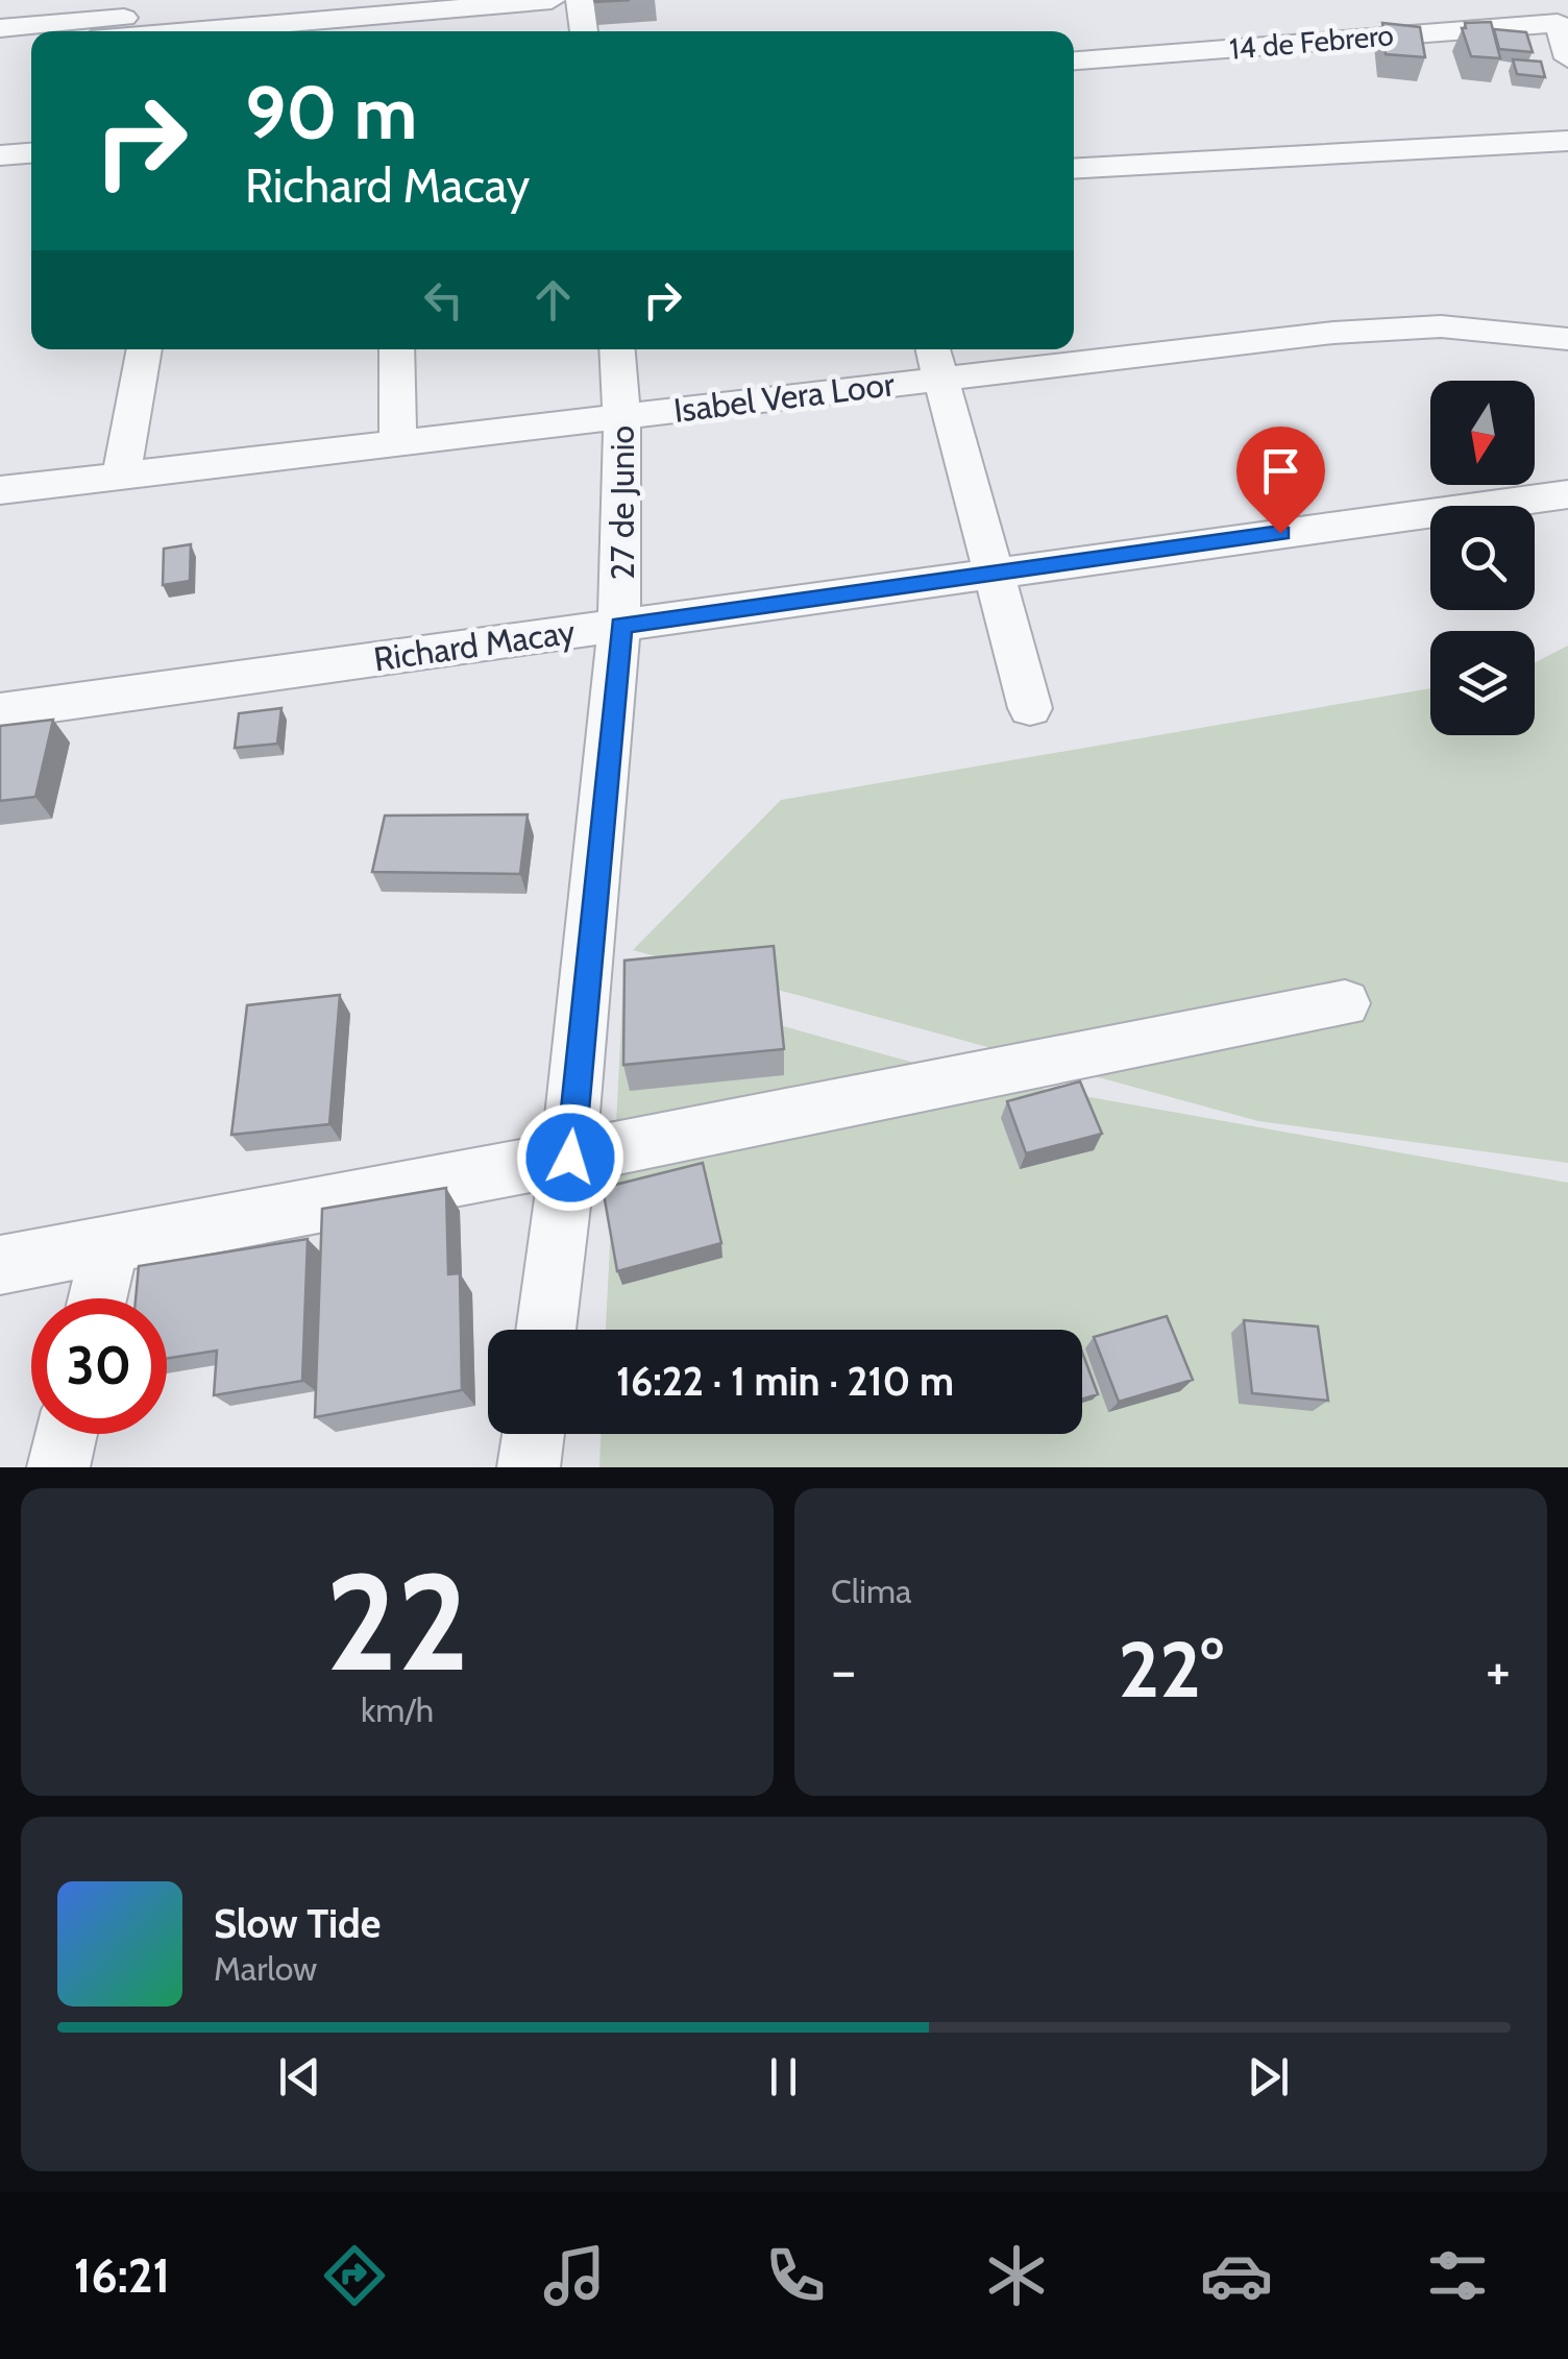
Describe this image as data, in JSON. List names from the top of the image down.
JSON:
{
  "streets": {
    "street": [
      "14 de Febrero",
      "Isabel Vera Loor",
      "27 de Junio",
      "Richard Macay"
    ]
  },
  "crossings": [
    ["Isabel Vera Loor", "27 de Junio"],
    ["27 de Junio", "Richard Macay"]
  ],
  "north": "bottom",
  "page": {
    "turn": ["90 m", "Richard Macay"],
    "limit": "30",
    "trip": "16:22 · 1 min · 210 m",
    "tile": [
      ["22", "km/h"],
      "Clima"
    ],
    "heat": ["−", "22°", "+"],
    "song": ["Slow Tide", "Marlow"],
    "tabs": "16:21"
  }
}
